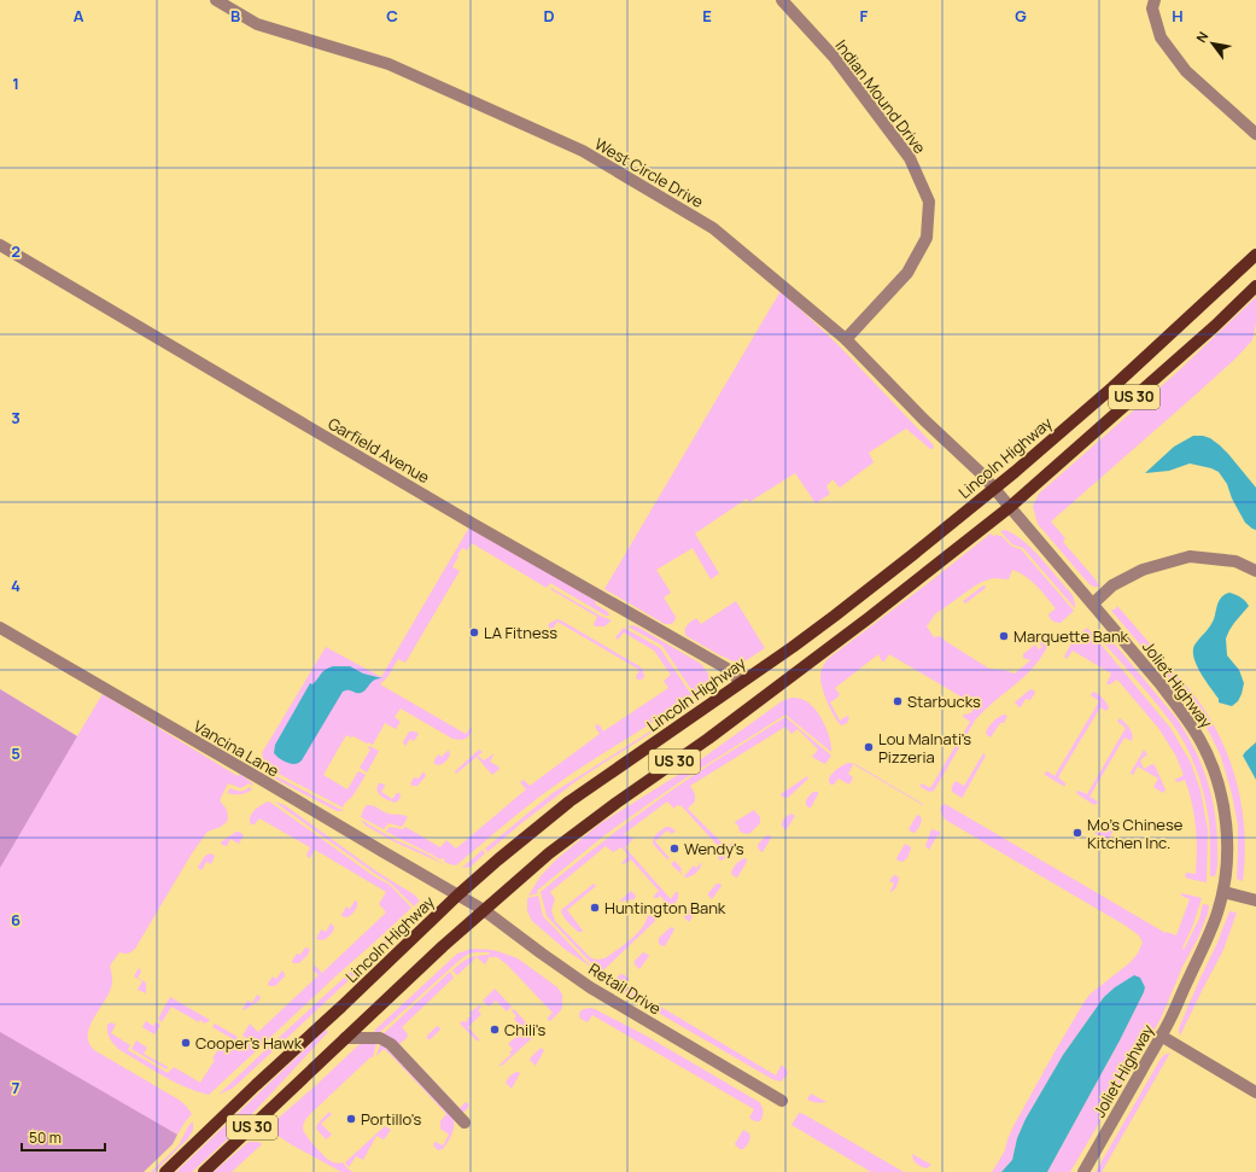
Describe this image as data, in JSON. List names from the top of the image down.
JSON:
{
  "streets": {
    "main road": ["US 30", "Lincoln Highway"],
    "street": [
      "Indian Mound Drive",
      "West Circle Drive",
      "Garfield Avenue",
      "Joliet Highway",
      "Vancina Lane",
      "Retail Drive"
    ]
  },
  "crossings": [
    ["Indian Mound Drive", "West Circle Drive"],
    ["West Circle Drive", "Lincoln Highway"],
    ["West Circle Drive", "Joliet Highway"],
    ["US 30", "Joliet Highway"],
    ["US 30", "Retail Drive"],
    ["Garfield Avenue", "Lincoln Highway"],
    ["Lincoln Highway", "Joliet Highway"],
    ["Lincoln Highway", "Vancina Lane"],
    ["Lincoln Highway", "Retail Drive"],
    ["Vancina Lane", "Retail Drive"]
  ],
  "places": [
    "LA Fitness",
    "Marquette Bank",
    "Starbucks",
    "Lou Malnati's Pizzeria",
    "Mo's Chinese Kitchen Inc.",
    "Wendy's",
    "Huntington Bank",
    "Chili's",
    "Cooper's Hawk",
    "Portillo's"
  ],
  "scale_bar": "50 m",
  "north": "top left",
  "grid": {
    "columns": [
      "A",
      "B",
      "C",
      "D",
      "E",
      "F",
      "G",
      "H"
    ],
    "rows": [
      "1",
      "2",
      "3",
      "4",
      "5",
      "6",
      "7"
    ]
  }
}
